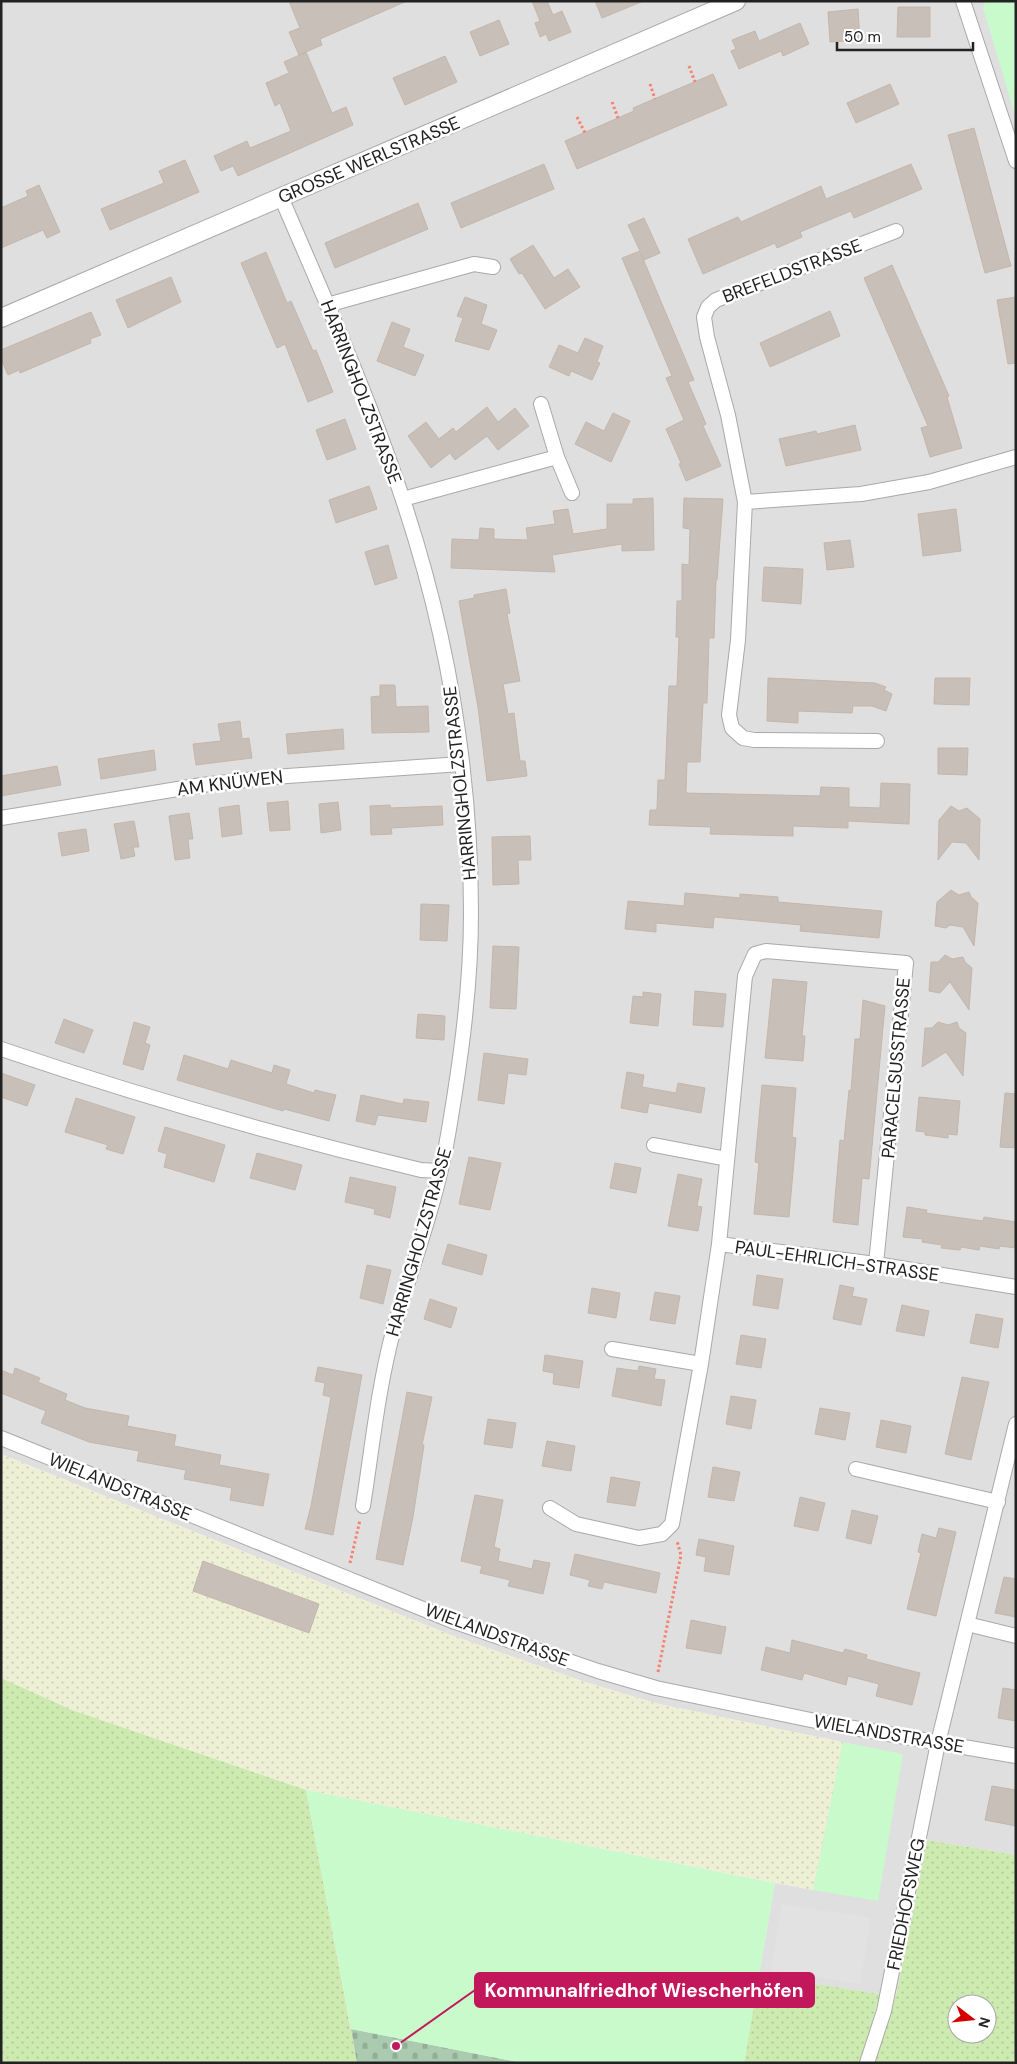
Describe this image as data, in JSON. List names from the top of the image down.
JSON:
{
  "streets": {
    "street": [
      "GROSSE WERLSTRASSE",
      "BREFELDSTRASSE",
      "HARRINGHOLZSTRASSE",
      "AM KNÜWEN",
      "PARACELSUSSTRASSE",
      "PAUL-EHRLICH-STRASSE",
      "WIELANDSTRASSE",
      "FRIEDHOFSWEG"
    ]
  },
  "crossings": [
    ["GROSSE WERLSTRASSE", "HARRINGHOLZSTRASSE"],
    ["HARRINGHOLZSTRASSE", "AM KNÜWEN"],
    ["PARACELSUSSTRASSE", "PAUL-EHRLICH-STRASSE"],
    ["WIELANDSTRASSE", "FRIEDHOFSWEG"]
  ],
  "places": ["Kommunalfriedhof Wiescherhöfen"],
  "scale_bar": "50 m",
  "north": "right"
}
